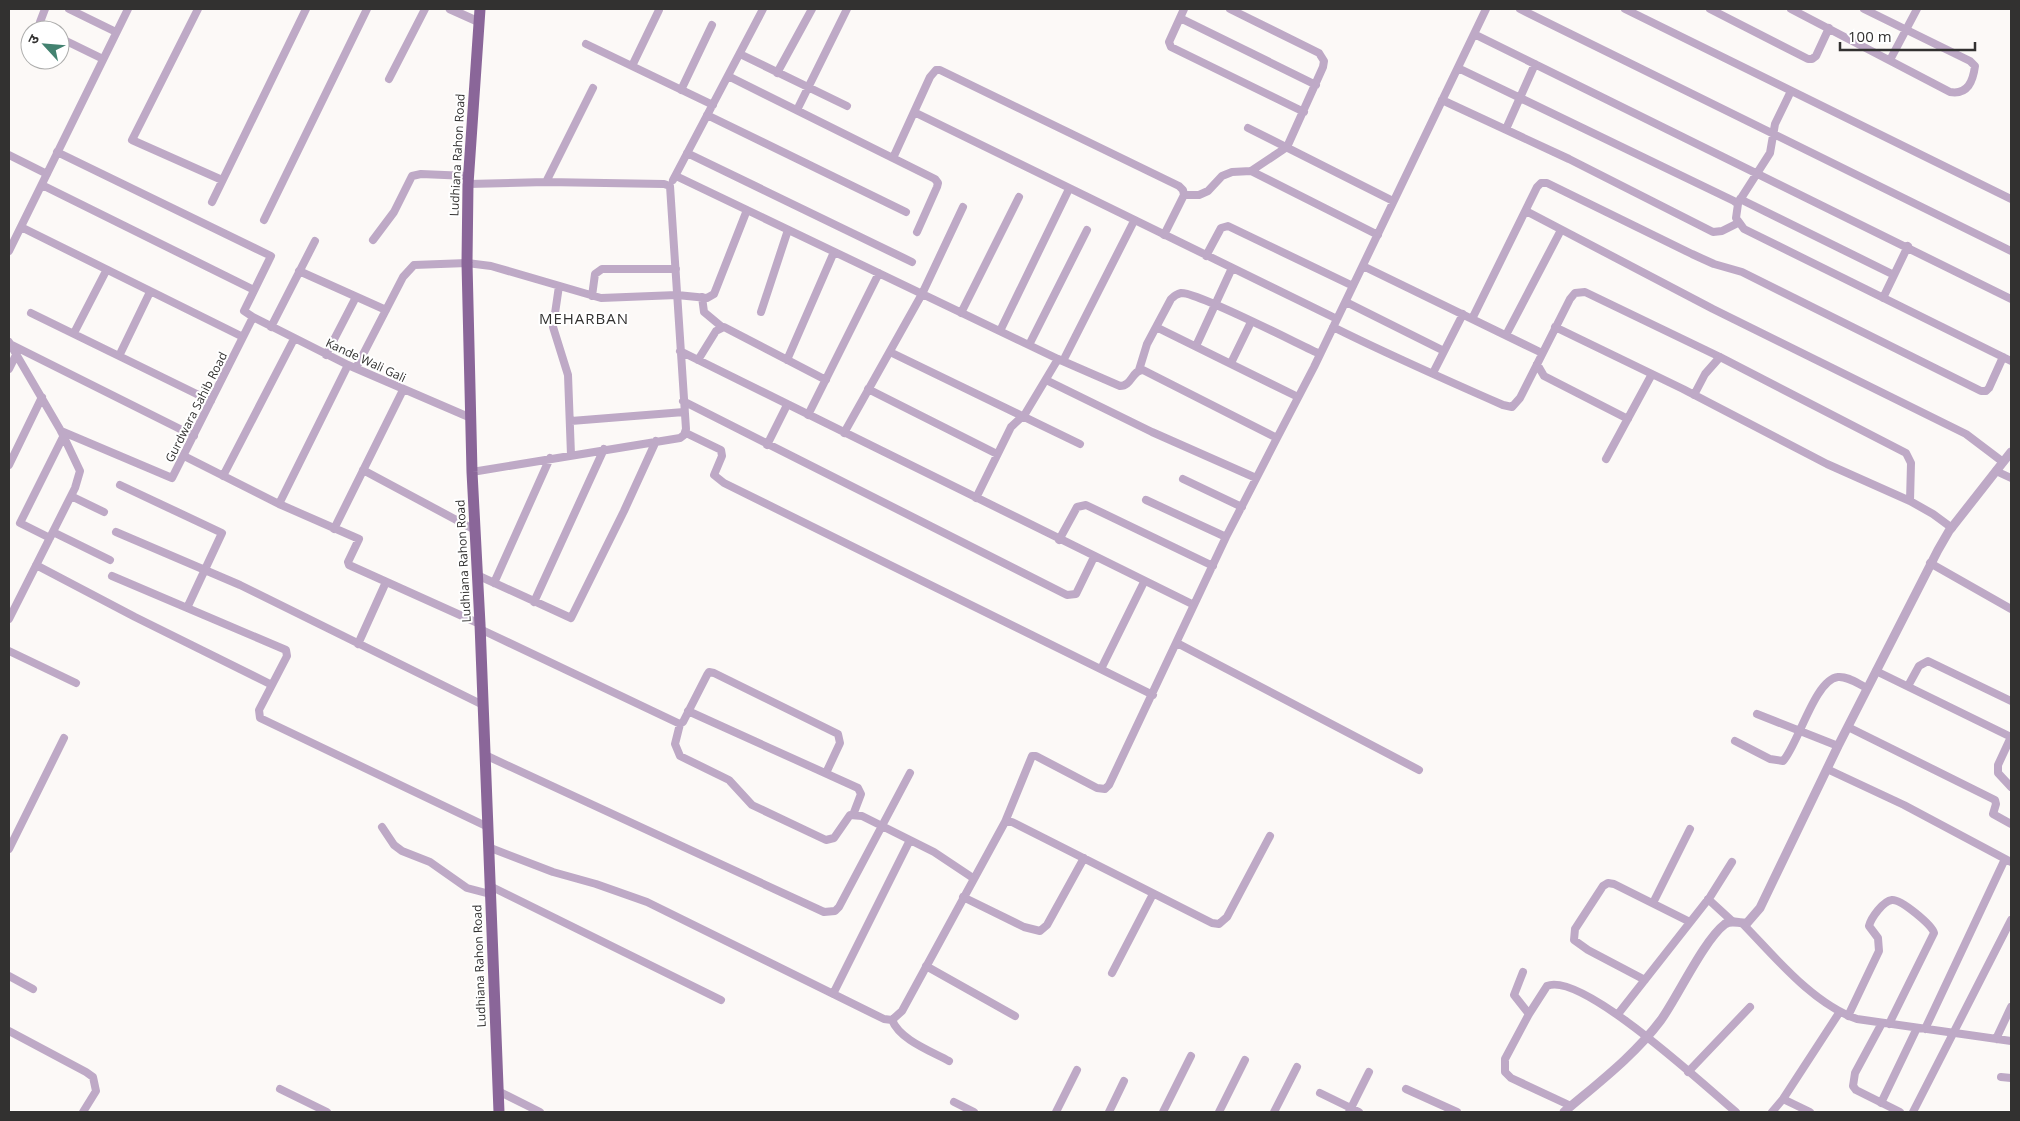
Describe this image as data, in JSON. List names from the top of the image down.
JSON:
{
  "streets": {
    "main road": ["Ludhiana Rahon Road"],
    "street": ["Kande Wali Gali", "Gurdwara Sahib Road"]
  },
  "crossings": [
    ["Ludhiana Rahon Road", "Kande Wali Gali"],
    ["Kande Wali Gali", "Gurdwara Sahib Road"]
  ],
  "districts": ["MEHARBAN"],
  "scale_bar": "100 m",
  "north": "top left"
}
